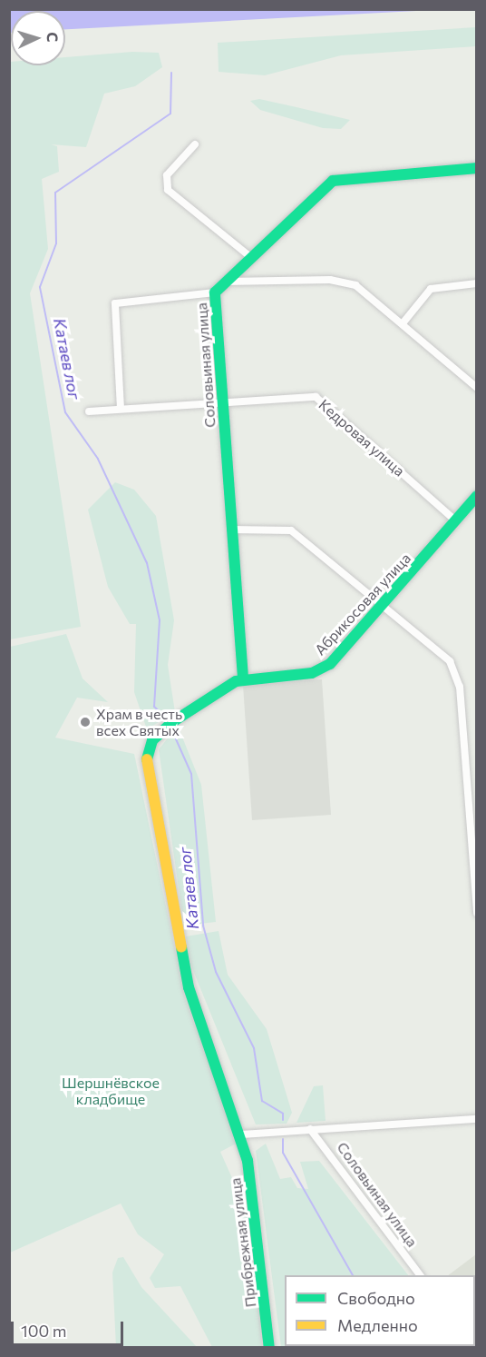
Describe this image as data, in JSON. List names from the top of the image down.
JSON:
{
  "streets": {
    "street": [
      "Соловьиная улица",
      "Кедровая улица",
      "Абрикосовая улица",
      "Прибрежная улица"
    ]
  },
  "crossings": [
    ["Соловьиная улица", "Кедровая улица"],
    ["Соловьиная улица", "Абрикосовая улица"],
    ["Соловьиная улица", "Прибрежная улица"],
    ["Кедровая улица", "Абрикосовая улица"],
    ["Абрикосовая улица", "Прибрежная улица"]
  ],
  "water": ["Катаев лог"],
  "parks": ["Шершнёвское кладбище"],
  "places": ["Храм в честь всех Святых"],
  "legend": ["Свободно", "Медленно"],
  "scale_bar": "100 m",
  "north": "right"
}
